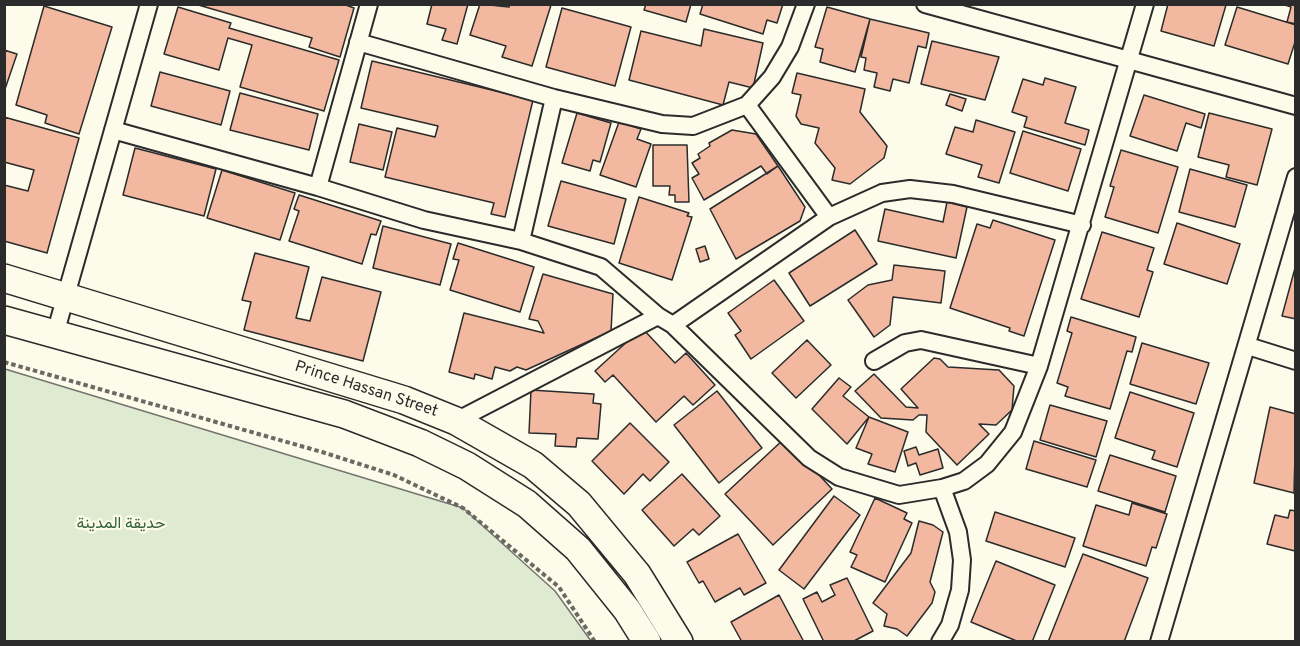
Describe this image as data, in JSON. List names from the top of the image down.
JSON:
{
  "streets": {
    "main road": ["Prince Hassan Street"]
  },
  "parks": ["حديقة المدينة"]
}
